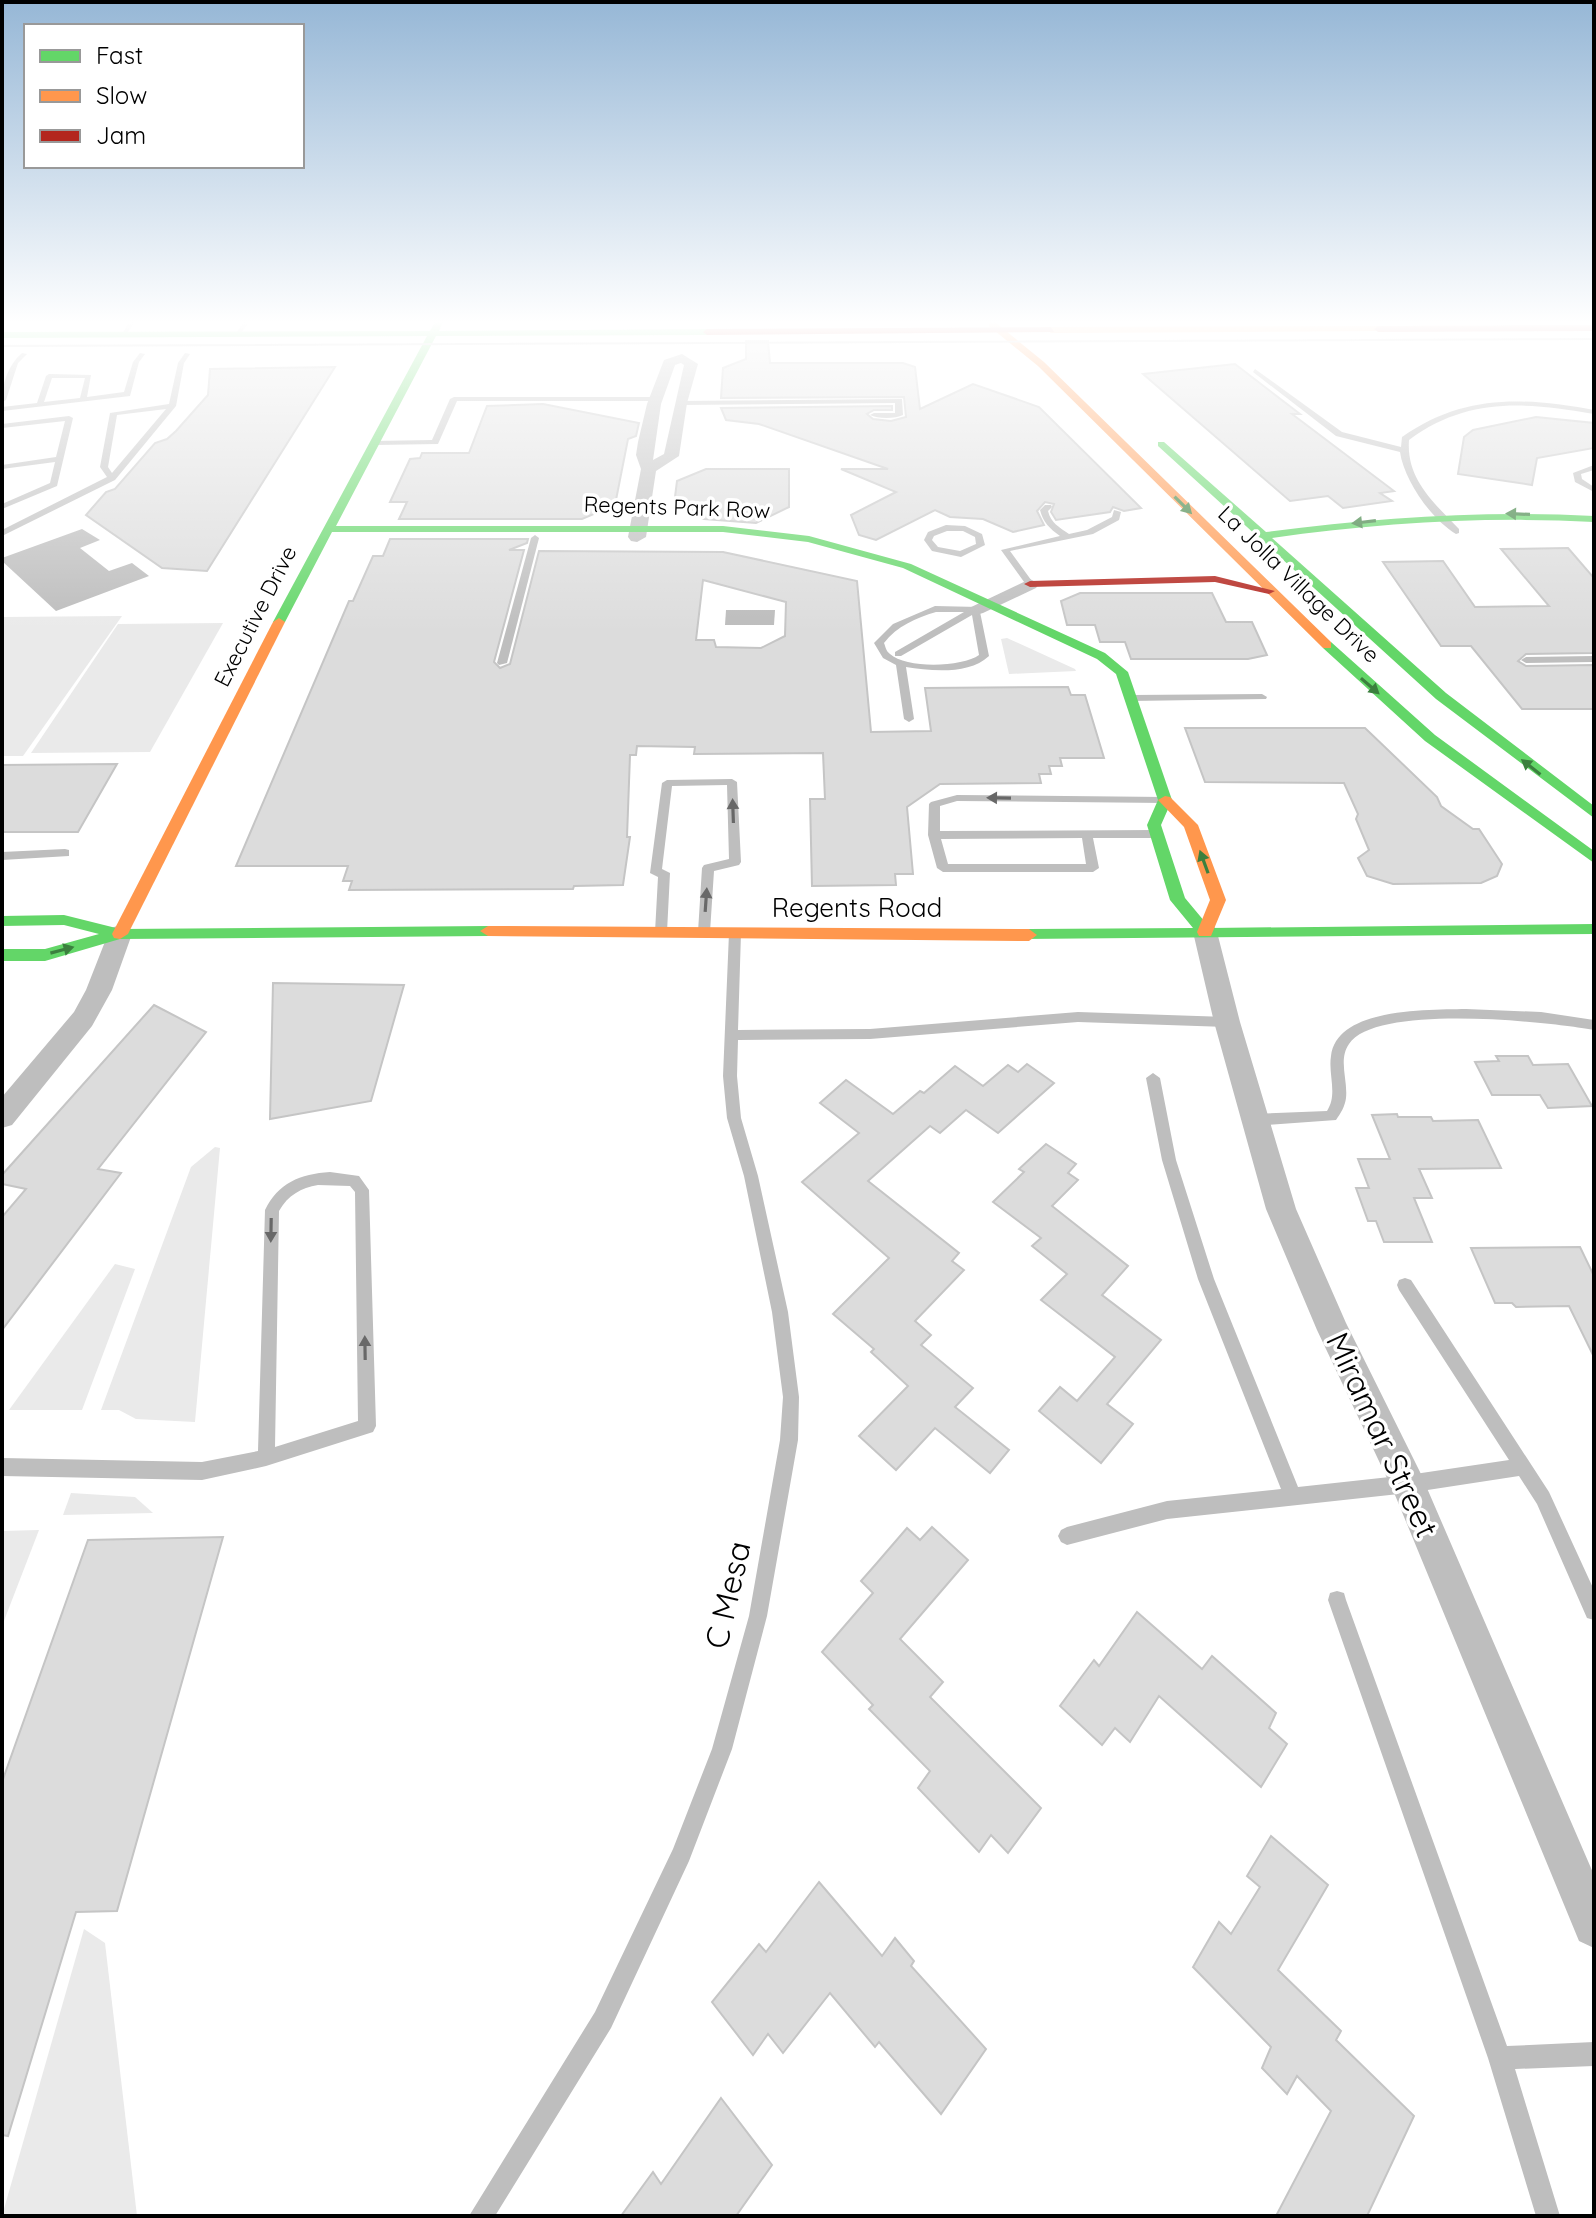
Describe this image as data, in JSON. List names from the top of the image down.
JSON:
{
  "streets": {
    "main road": [
      "Regents Park Row",
      "La Jolla Village Drive",
      "Executive Drive",
      "Regents Road"
    ],
    "street": ["Miramar Street"],
    "lane": ["C Mesa"]
  },
  "crossings": [
    ["Regents Park Row", "Executive Drive"],
    ["Executive Drive", "Regents Road"],
    ["Regents Road", "Miramar Street"],
    ["Regents Road", "C Mesa"]
  ],
  "legend": ["Fast", "Slow", "Jam"]
}
